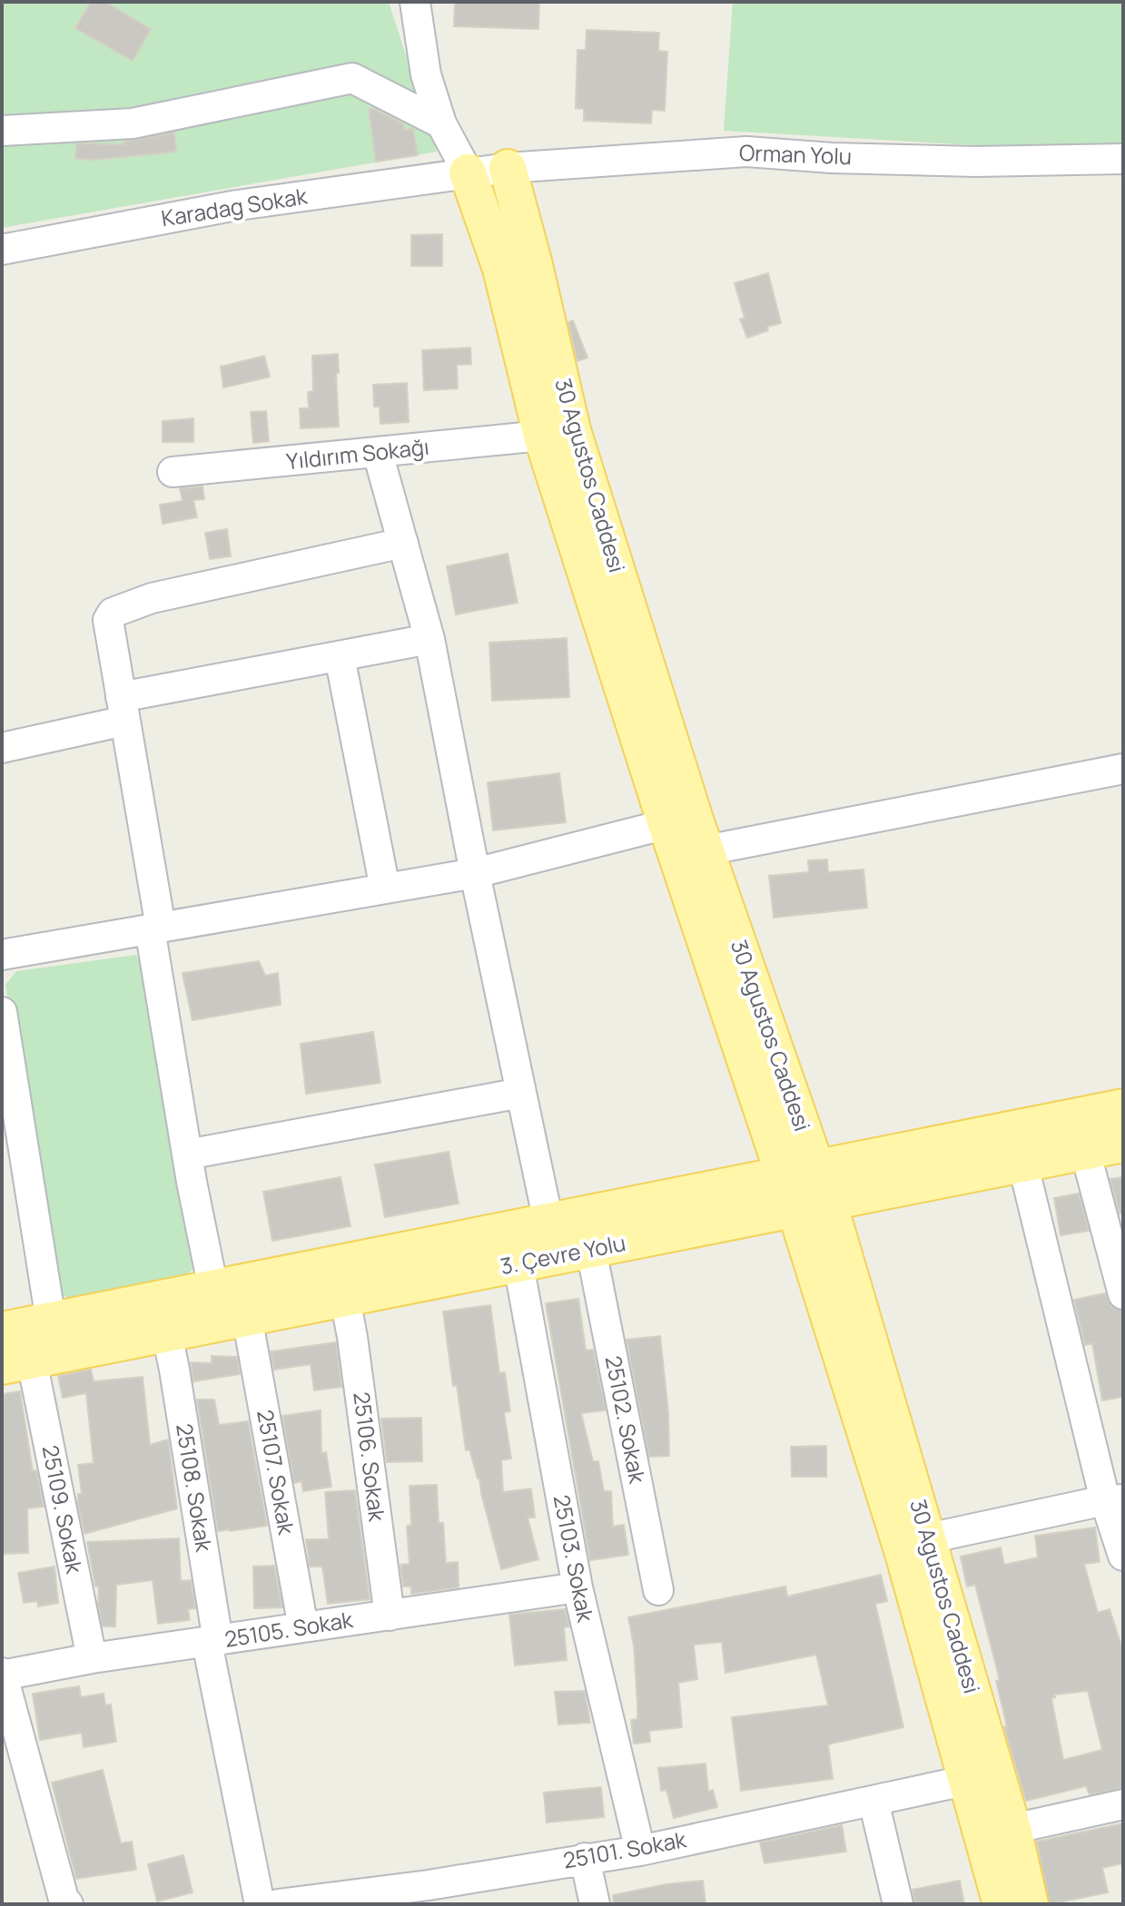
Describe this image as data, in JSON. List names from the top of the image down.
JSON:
{
  "streets": {
    "main road": ["30 Agustos Caddesi", "3. Çevre Yolu"],
    "street": [
      "Orman Yolu",
      "Karadag Sokak",
      "Yıldırım Sokağı",
      "25102. Sokak",
      "25106. Sokak",
      "25107. Sokak",
      "25108. Sokak",
      "25109. Sokak",
      "25103. Sokak",
      "25105. Sokak",
      "25101. Sokak"
    ]
  },
  "crossings": [
    ["Orman Yolu", "Karadag Sokak"],
    ["Orman Yolu", "30 Agustos Caddesi"],
    ["Karadag Sokak", "30 Agustos Caddesi"],
    ["Yıldırım Sokağı", "30 Agustos Caddesi"],
    ["30 Agustos Caddesi", "3. Çevre Yolu"],
    ["30 Agustos Caddesi", "25101. Sokak"],
    ["3. Çevre Yolu", "25102. Sokak"],
    ["3. Çevre Yolu", "25106. Sokak"],
    ["3. Çevre Yolu", "25107. Sokak"],
    ["3. Çevre Yolu", "25108. Sokak"],
    ["3. Çevre Yolu", "25109. Sokak"],
    ["3. Çevre Yolu", "25103. Sokak"],
    ["25106. Sokak", "25105. Sokak"],
    ["25107. Sokak", "25105. Sokak"],
    ["25108. Sokak", "25105. Sokak"],
    ["25109. Sokak", "25105. Sokak"],
    ["25103. Sokak", "25105. Sokak"],
    ["25103. Sokak", "25101. Sokak"]
  ]
}
